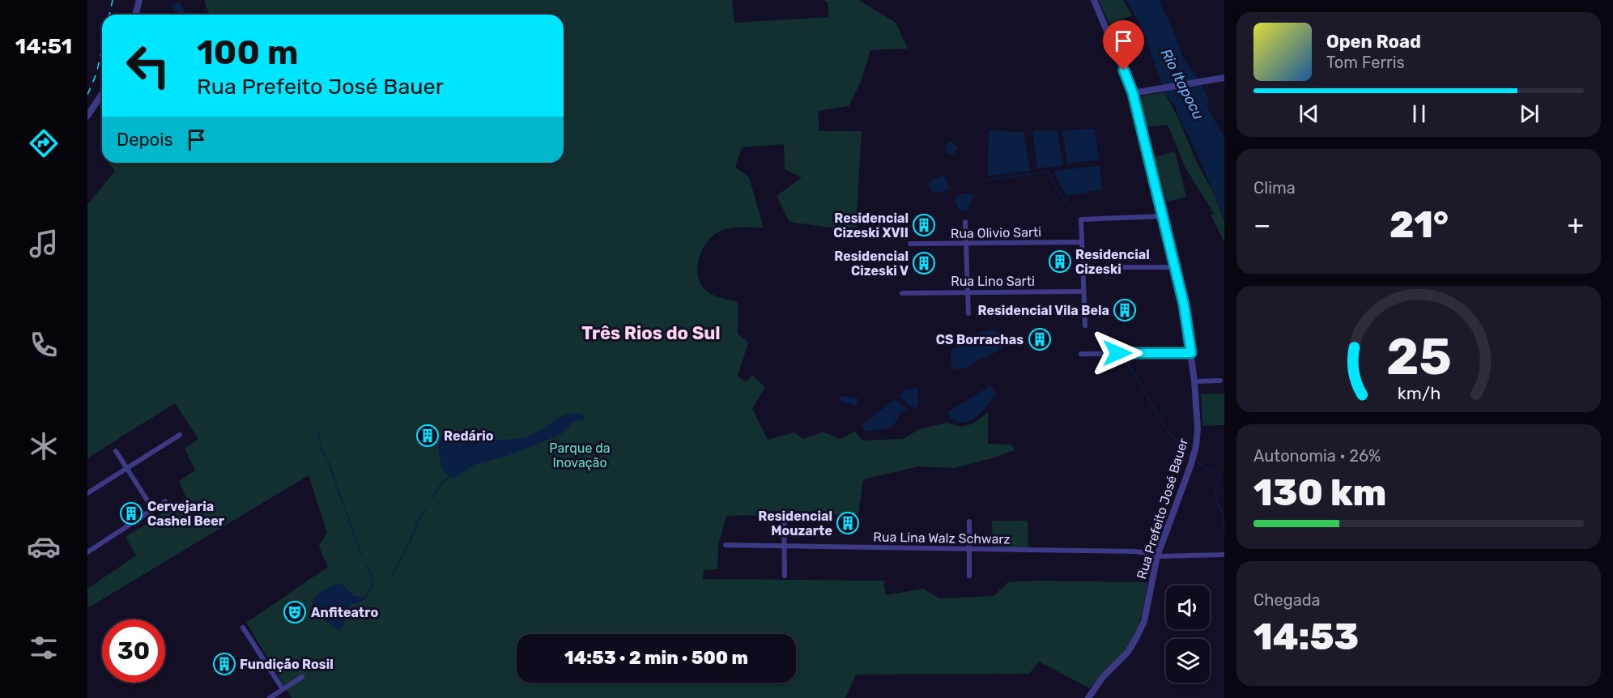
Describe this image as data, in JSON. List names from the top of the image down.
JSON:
{
  "streets": {
    "street": [
      "Rua Olivio Sarti",
      "Rua Lino Sarti",
      "Rua Prefeito José Bauer",
      "Rua Lina Walz Schwarz"
    ]
  },
  "crossings": [
    ["Rua Prefeito José Bauer", "Rua Lina Walz Schwarz"]
  ],
  "districts": ["Três Rios do Sul"],
  "water": ["Rio Itapocu"],
  "parks": ["Parque da Inovação"],
  "places": {
    "building": [
      "Residencial Cizeski XVII",
      "Residencial Cizeski",
      "Residencial Cizeski V",
      "Residencial Vila Bela",
      "CS Borrachas",
      "Redário",
      "Cervejaria Cashel Beer",
      "Residencial Mouzarte",
      "Fundição Rosil"
    ],
    "theatre": ["Anfiteatro"]
  },
  "page": {
    "tabs": "14:51",
    "turn": ["100 m", "Rua Prefeito José Bauer"],
    "song": ["Open Road", "Tom Ferris"],
    "then": "Depois",
    "tile": [
      "Clima",
      ["Autonomia · 26%", "130 km"],
      ["Chegada", "14:53"]
    ],
    "heat": ["−", "21°", "+"],
    "limit": "30",
    "trip": "14:53 · 2 min · 500 m",
    "gauge": ["25", "km/h"]
  }
}
